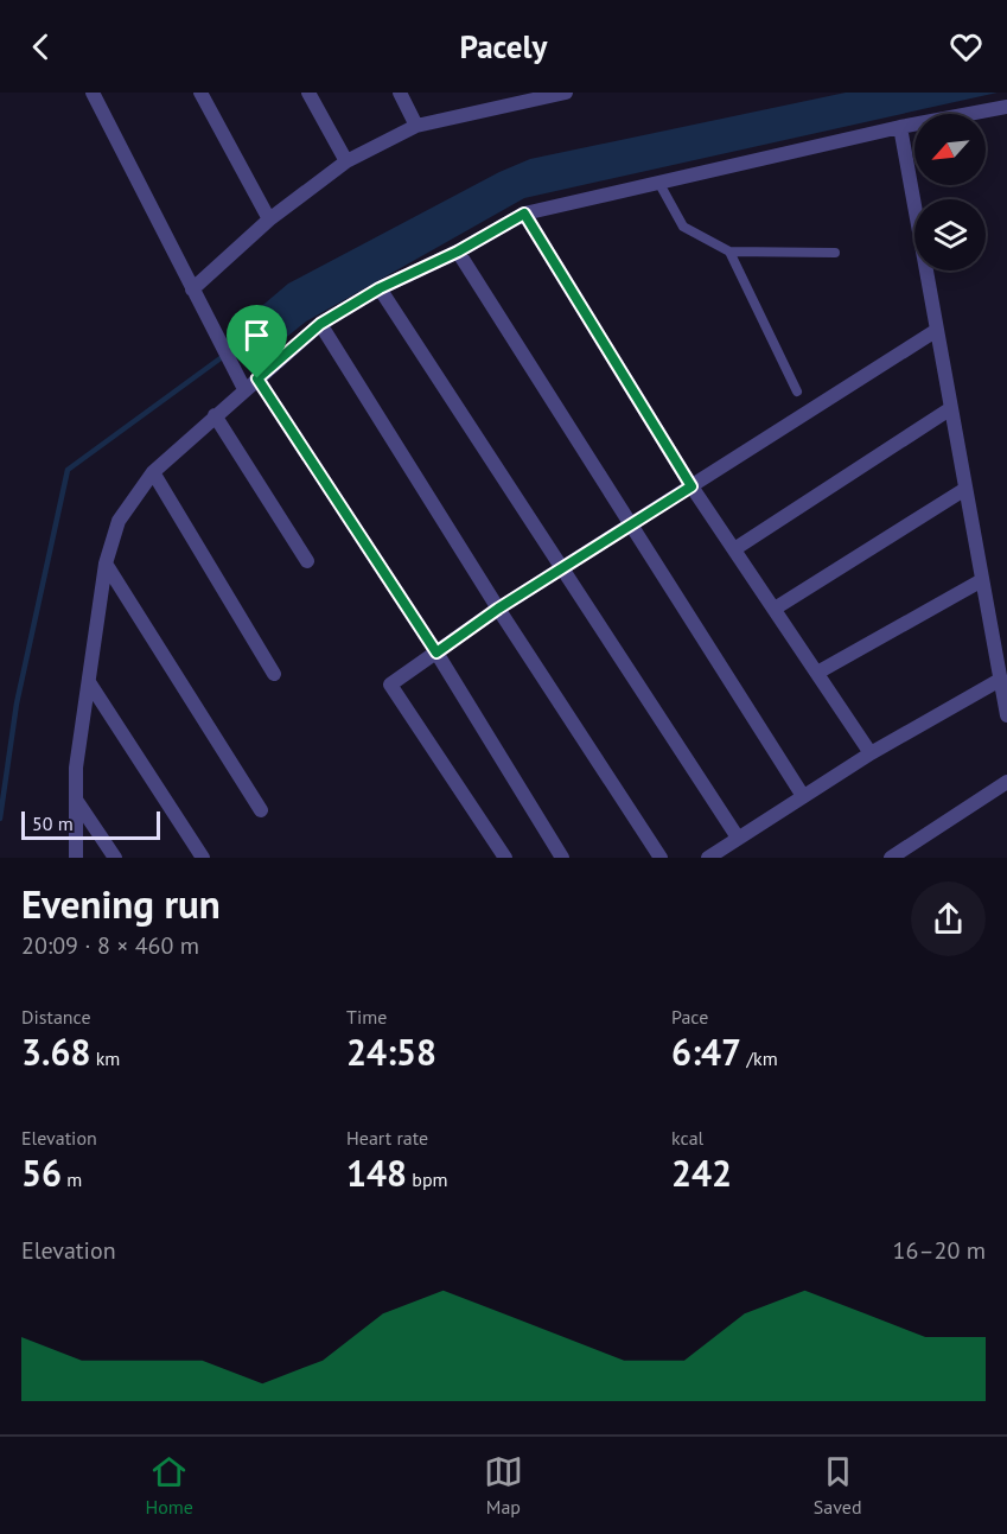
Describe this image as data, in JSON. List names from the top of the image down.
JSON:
{
  "scale_bar": "50 m",
  "north": "bottom left",
  "page": {
    "header": "Pacely",
    "scale": "50 m",
    "heading": ["Evening run", "20:09 · 8 × 460 m"],
    "stats": [
      ["Distance", "3.68 km"],
      ["Time", "24:58"],
      ["Pace", "6:47 /km"],
      ["Elevation", "56 m"],
      ["Heart rate", "148 bpm"],
      ["kcal", "242"]
    ],
    "chart": ["Elevation", "16–20 m"],
    "tabs": ["Home", "Map", "Saved"]
  }
}
